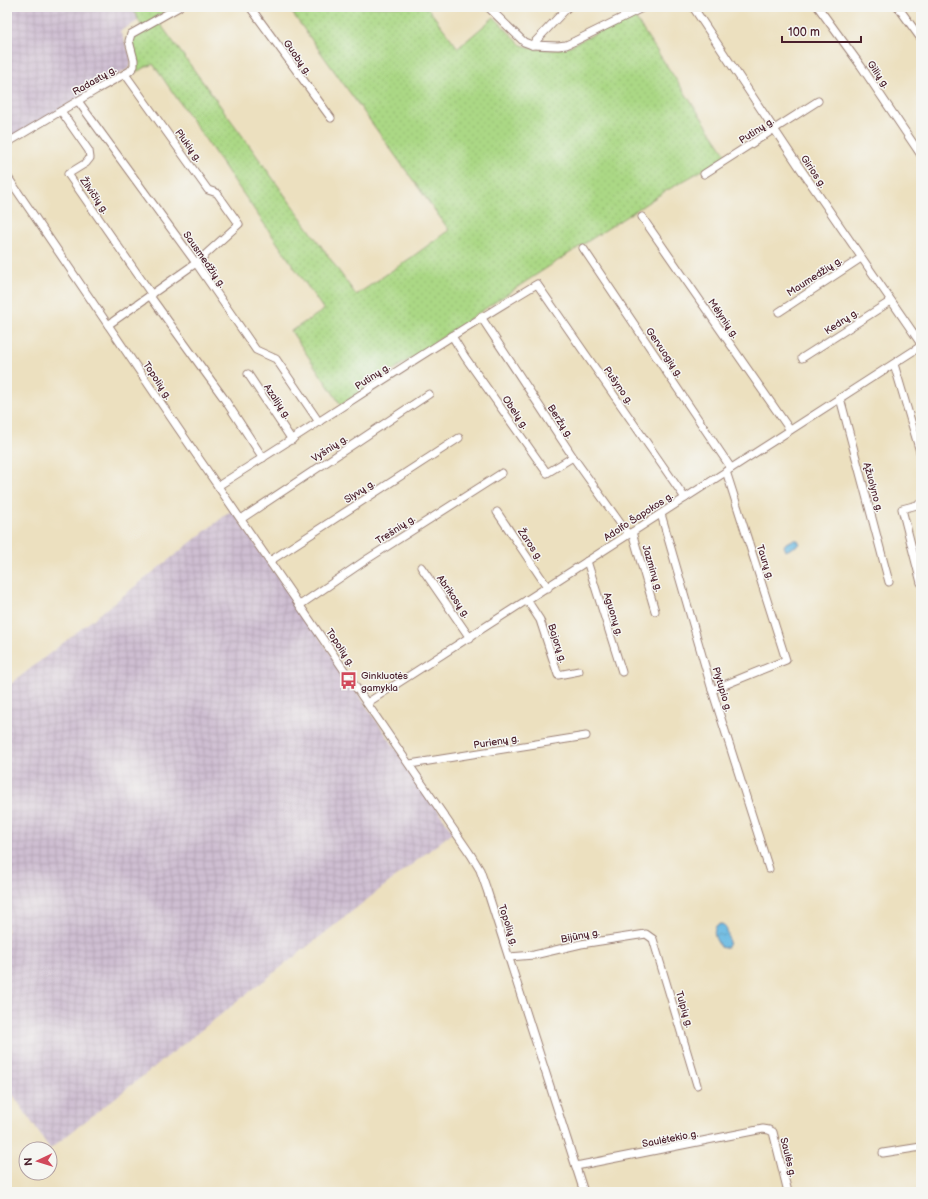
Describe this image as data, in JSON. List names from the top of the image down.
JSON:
{
  "streets": {
    "street": [
      "Guobų g.",
      "Gilių g.",
      "Radastų g.",
      "Putinų g.",
      "Plukių g.",
      "Girios g.",
      "Žilvičių g.",
      "Sausmedžių g.",
      "Maumedžių g.",
      "Mėlynių g.",
      "Kedrų g.",
      "Gervuogių g.",
      "Topolių g.",
      "Pušyno g.",
      "Azalijų g.",
      "Obelų g.",
      "Beržų g.",
      "Vyšnių g.",
      "Ąžuolyno g.",
      "Slyvų g.",
      "Adolfo Šapokos g.",
      "Trešnių g.",
      "Žaros g.",
      "Taurų g.",
      "Jazminų g.",
      "Abrikosų g.",
      "Aguonų g.",
      "Bajorų g.",
      "Plytupio g.",
      "Purienų g.",
      "Bijūnų g.",
      "Tulpių g.",
      "Saulėtekio g.",
      "Saulės g."
    ]
  },
  "crossings": [
    ["Radastų g.", "Plukių g."],
    ["Radastų g.", "Žilvičių g."],
    ["Radastų g.", "Sausmedžių g."],
    ["Putinų g.", "Girios g."],
    ["Putinų g.", "Žilvičių g."],
    ["Putinų g.", "Sausmedžių g."],
    ["Putinų g.", "Topolių g."],
    ["Putinų g.", "Pušyno g."],
    ["Putinų g.", "Azalijų g."],
    ["Putinų g.", "Obelų g."],
    ["Putinų g.", "Beržų g."],
    ["Plukių g.", "Sausmedžių g."],
    ["Girios g.", "Maumedžių g."],
    ["Girios g.", "Kedrų g."],
    ["Girios g.", "Adolfo Šapokos g."],
    ["Mėlynių g.", "Adolfo Šapokos g."],
    ["Gervuogių g.", "Adolfo Šapokos g."],
    ["Gervuogių g.", "Taurų g."],
    ["Topolių g.", "Vyšnių g."],
    ["Topolių g.", "Slyvų g."],
    ["Topolių g.", "Adolfo Šapokos g."],
    ["Topolių g.", "Trešnių g."],
    ["Topolių g.", "Purienų g."],
    ["Topolių g.", "Bijūnų g."],
    ["Topolių g.", "Saulėtekio g."],
    ["Pušyno g.", "Adolfo Šapokos g."],
    ["Obelų g.", "Beržų g."],
    ["Beržų g.", "Adolfo Šapokos g."],
    ["Beržų g.", "Jazminų g."],
    ["Ąžuolyno g.", "Adolfo Šapokos g."],
    ["Adolfo Šapokos g.", "Žaros g."],
    ["Adolfo Šapokos g.", "Taurų g."],
    ["Adolfo Šapokos g.", "Jazminų g."],
    ["Adolfo Šapokos g.", "Abrikosų g."],
    ["Adolfo Šapokos g.", "Aguonų g."],
    ["Adolfo Šapokos g.", "Bajorų g."],
    ["Adolfo Šapokos g.", "Plytupio g."],
    ["Taurų g.", "Plytupio g."],
    ["Bijūnų g.", "Tulpių g."],
    ["Saulėtekio g.", "Saulės g."]
  ],
  "places": {
    "bus stop": ["Ginkluotės gamykla"]
  },
  "scale_bar": "100 m",
  "north": "left"
}
